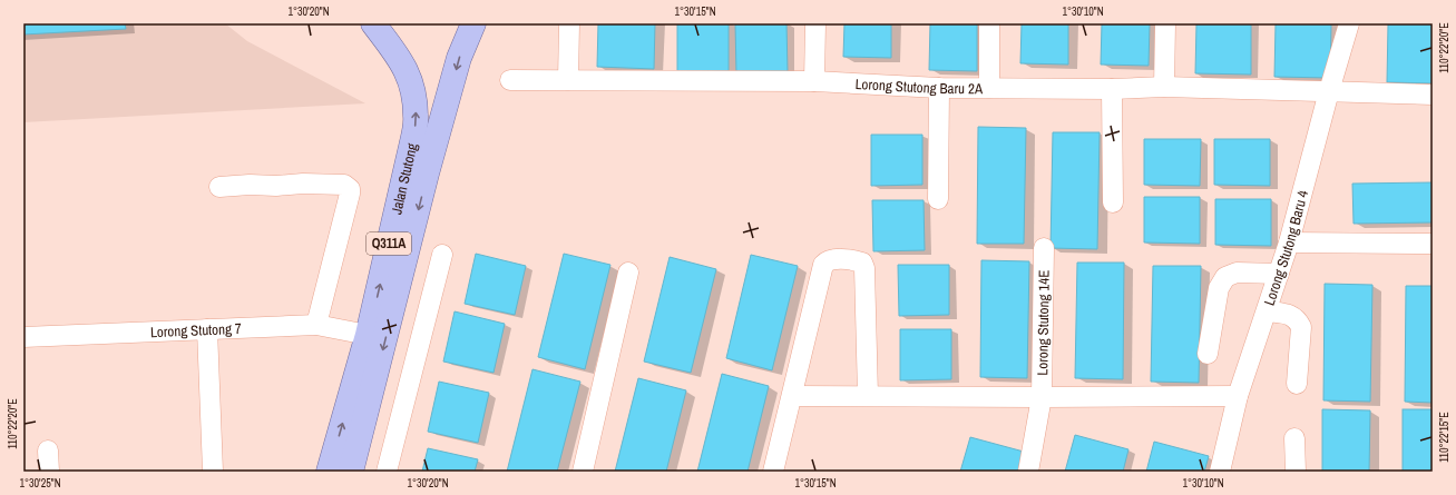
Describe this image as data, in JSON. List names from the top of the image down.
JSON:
{
  "streets": {
    "main road": ["Jalan Stutong", "Q311A"],
    "street": [
      "Lorong Stutong Baru 2A",
      "Lorong Stutong Baru 4",
      "Lorong Stutong 14E",
      "Lorong Stutong 7"
    ]
  },
  "crossings": [
    ["Lorong Stutong Baru 2A", "Lorong Stutong Baru 4"],
    ["Jalan Stutong", "Lorong Stutong 7"]
  ],
  "coordinates": [
    "1°30'20\"N",
    "1°30'15\"N",
    "1°30'10\"N",
    "110°22'20\"E",
    "110°22'15\"E",
    "1°30'25\"N"
  ]
}
